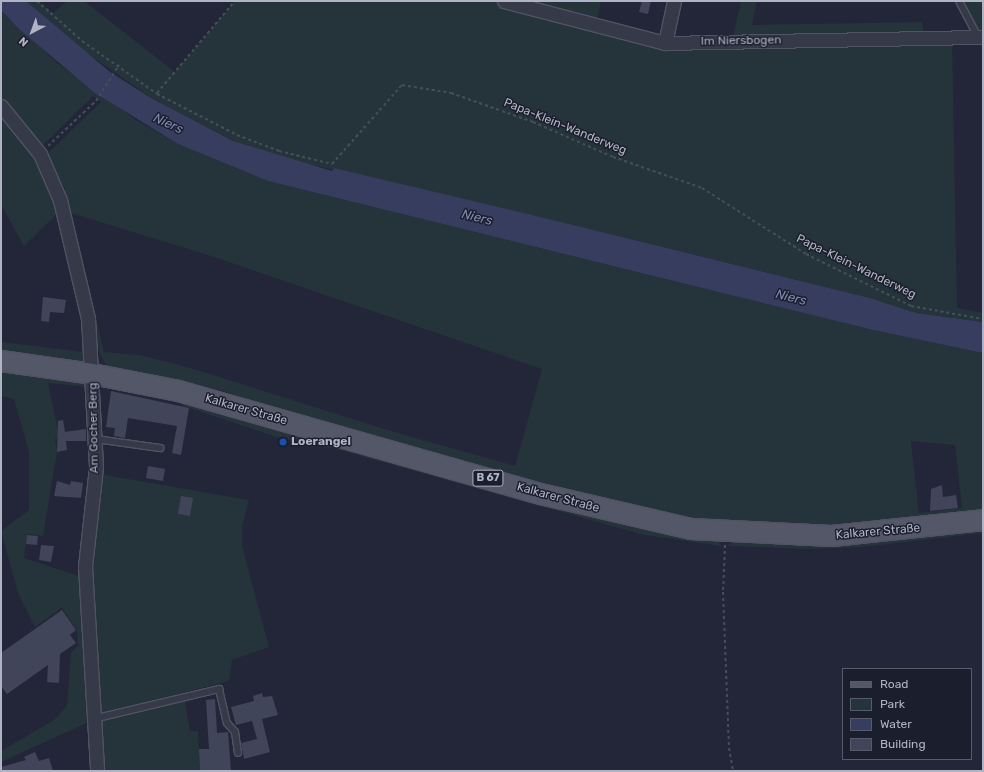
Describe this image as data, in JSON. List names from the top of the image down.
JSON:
{
  "streets": {
    "main road": ["Kalkarer Straße", "B 67"],
    "street": ["Im Niersbogen", "Am Gocher Berg"],
    "path": ["Papa-Klein-Wanderweg"]
  },
  "crossings": [
    ["Kalkarer Straße", "Am Gocher Berg"]
  ],
  "water": ["Niers"],
  "places": ["Loerangel"],
  "legend": [
    "Road",
    "Park",
    "Water",
    "Building"
  ],
  "north": "bottom left"
}
